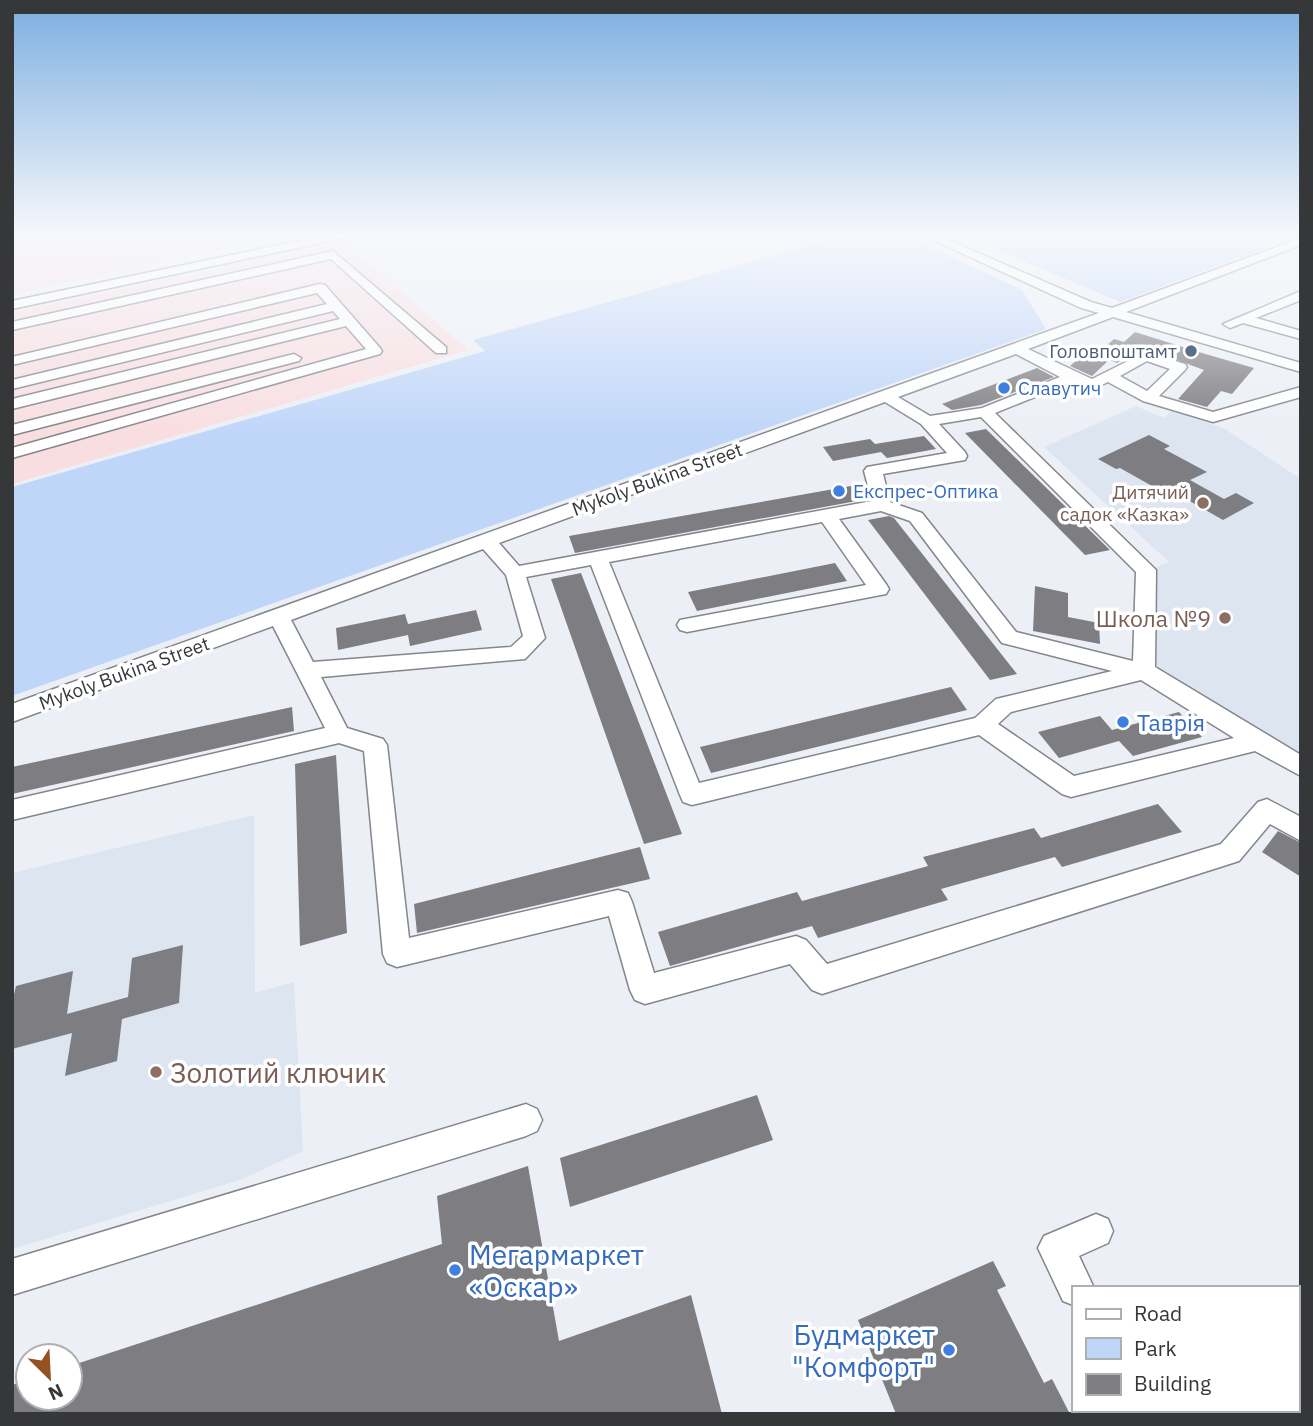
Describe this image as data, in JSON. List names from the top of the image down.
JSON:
{
  "streets": {
    "street": ["Mykoly Bukina Street"]
  },
  "places": [
    "Головпоштамт",
    "Славутич",
    "Експрес-Оптика",
    "Дитячий садок «Казка»",
    "Школа №9",
    "Таврія",
    "Золотий ключик",
    "Мегармаркет «Оскар»",
    "Будмаркет \"Комфорт\""
  ],
  "legend": ["Road", "Park", "Building"],
  "north": "bottom right"
}
